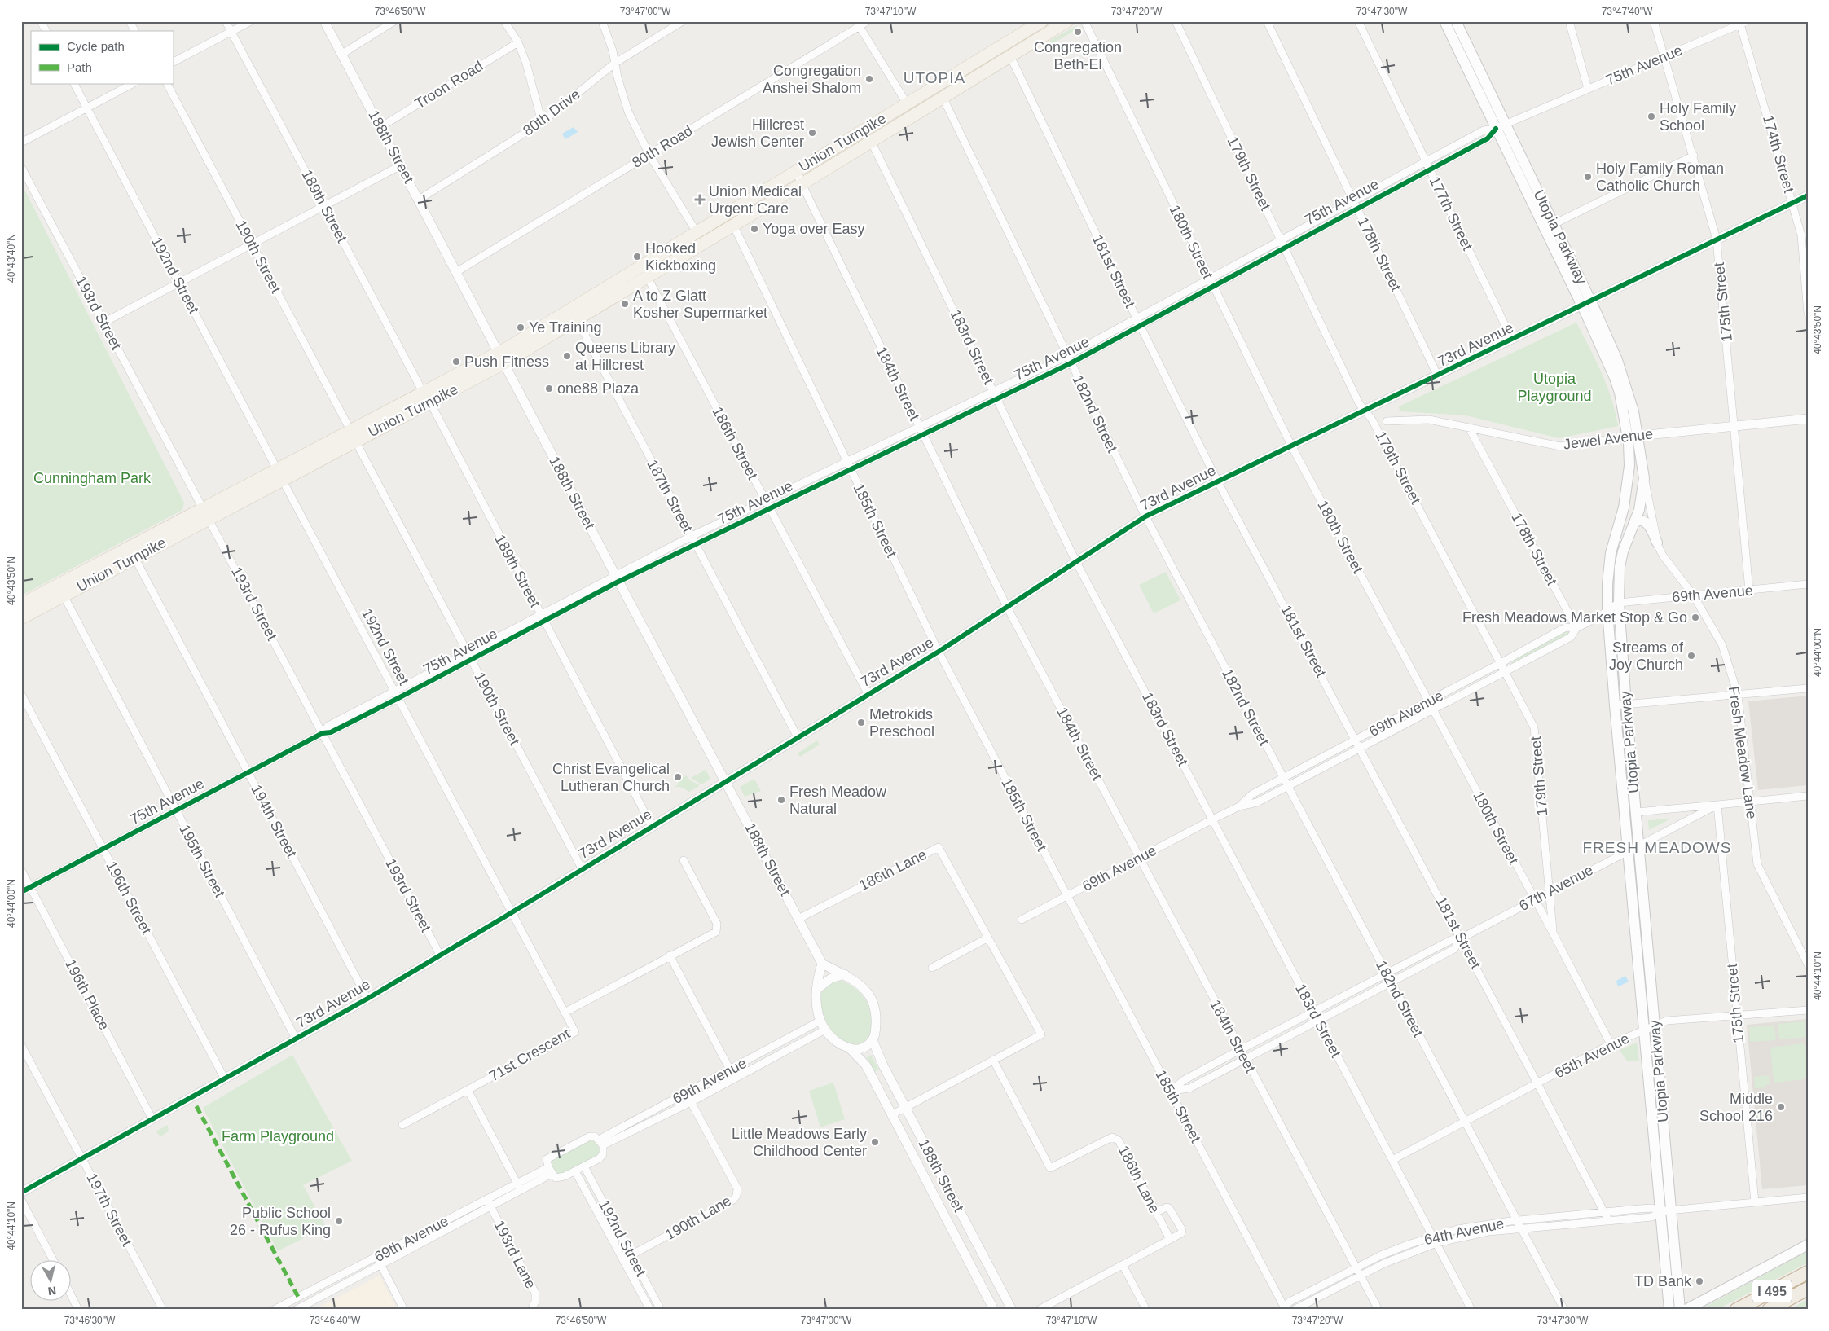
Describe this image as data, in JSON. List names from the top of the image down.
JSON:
{
  "streets": {
    "highway": ["I 495"],
    "main road": ["Union Turnpike", "Utopia Parkway"],
    "street": [
      "75th Avenue",
      "Troon Road",
      "80th Drive",
      "188th Street",
      "80th Road",
      "174th Street",
      "179th Street",
      "189th Street",
      "177th Street",
      "180th Street",
      "178th Street",
      "190th Street",
      "181st Street",
      "192nd Street",
      "175th Street",
      "193rd Street",
      "73rd Avenue",
      "183rd Street",
      "184th Street",
      "182nd Street",
      "Jewel Avenue",
      "186th Street",
      "187th Street",
      "185th Street",
      "69th Avenue",
      "Fresh Meadow Lane",
      "194th Street",
      "195th Street",
      "186th Lane",
      "67th Avenue",
      "196th Street",
      "196th Place",
      "71st Crescent",
      "65th Avenue",
      "197th Street",
      "190th Lane",
      "64th Avenue",
      "193rd Lane"
    ]
  },
  "crossings": [
    ["75th Avenue", "188th Street"],
    ["75th Avenue", "174th Street"],
    ["75th Avenue", "179th Street"],
    ["75th Avenue", "189th Street"],
    ["75th Avenue", "177th Street"],
    ["75th Avenue", "Utopia Parkway"],
    ["75th Avenue", "180th Street"],
    ["75th Avenue", "178th Street"],
    ["75th Avenue", "190th Street"],
    ["75th Avenue", "181st Street"],
    ["75th Avenue", "192nd Street"],
    ["75th Avenue", "175th Street"],
    ["75th Avenue", "193rd Street"],
    ["75th Avenue", "183rd Street"],
    ["75th Avenue", "184th Street"],
    ["75th Avenue", "182nd Street"],
    ["75th Avenue", "186th Street"],
    ["75th Avenue", "187th Street"],
    ["75th Avenue", "185th Street"],
    ["75th Avenue", "194th Street"],
    ["75th Avenue", "195th Street"],
    ["75th Avenue", "196th Street"],
    ["75th Avenue", "196th Place"],
    ["Troon Road", "188th Street"],
    ["80th Drive", "188th Street"],
    ["Union Turnpike", "188th Street"],
    ["Union Turnpike", "189th Street"],
    ["Union Turnpike", "190th Street"],
    ["Union Turnpike", "181st Street"],
    ["Union Turnpike", "192nd Street"],
    ["Union Turnpike", "193rd Street"],
    ["Union Turnpike", "183rd Street"],
    ["Union Turnpike", "184th Street"],
    ["Union Turnpike", "182nd Street"],
    ["Union Turnpike", "186th Street"],
    ["Union Turnpike", "187th Street"],
    ["Union Turnpike", "185th Street"],
    ["Union Turnpike", "194th Street"],
    ["Union Turnpike", "195th Street"],
    ["188th Street", "80th Road"],
    ["188th Street", "73rd Avenue"],
    ["188th Street", "69th Avenue"],
    ["188th Street", "186th Lane"],
    ["174th Street", "73rd Avenue"],
    ["179th Street", "180th Street"],
    ["179th Street", "73rd Avenue"],
    ["179th Street", "69th Avenue"],
    ["179th Street", "67th Avenue"],
    ["189th Street", "73rd Avenue"],
    ["177th Street", "73rd Avenue"],
    ["Utopia Parkway", "73rd Avenue"],
    ["Utopia Parkway", "Jewel Avenue"],
    ["Utopia Parkway", "69th Avenue"],
    ["Utopia Parkway", "Fresh Meadow Lane"],
    ["Utopia Parkway", "67th Avenue"],
    ["Utopia Parkway", "65th Avenue"],
    ["Utopia Parkway", "64th Avenue"],
    ["180th Street", "73rd Avenue"],
    ["180th Street", "69th Avenue"],
    ["180th Street", "67th Avenue"],
    ["180th Street", "65th Avenue"],
    ["178th Street", "73rd Avenue"],
    ["178th Street", "Jewel Avenue"],
    ["178th Street", "69th Avenue"],
    ["190th Street", "73rd Avenue"],
    ["181st Street", "73rd Avenue"],
    ["181st Street", "69th Avenue"],
    ["181st Street", "67th Avenue"],
    ["181st Street", "65th Avenue"],
    ["181st Street", "64th Avenue"],
    ["192nd Street", "73rd Avenue"],
    ["192nd Street", "69th Avenue"],
    ["192nd Street", "71st Crescent"],
    ["192nd Street", "190th Lane"],
    ["175th Street", "73rd Avenue"],
    ["175th Street", "Jewel Avenue"],
    ["175th Street", "69th Avenue"],
    ["175th Street", "67th Avenue"],
    ["175th Street", "65th Avenue"],
    ["175th Street", "64th Avenue"],
    ["193rd Street", "73rd Avenue"],
    ["73rd Avenue", "183rd Street"],
    ["73rd Avenue", "184th Street"],
    ["73rd Avenue", "182nd Street"],
    ["73rd Avenue", "186th Street"],
    ["73rd Avenue", "187th Street"],
    ["73rd Avenue", "185th Street"],
    ["73rd Avenue", "194th Street"],
    ["73rd Avenue", "195th Street"],
    ["73rd Avenue", "196th Street"],
    ["73rd Avenue", "196th Place"],
    ["73rd Avenue", "71st Crescent"],
    ["73rd Avenue", "197th Street"],
    ["183rd Street", "69th Avenue"],
    ["183rd Street", "67th Avenue"],
    ["183rd Street", "65th Avenue"],
    ["183rd Street", "64th Avenue"],
    ["184th Street", "69th Avenue"],
    ["184th Street", "67th Avenue"],
    ["184th Street", "64th Avenue"],
    ["182nd Street", "69th Avenue"],
    ["182nd Street", "67th Avenue"],
    ["182nd Street", "65th Avenue"],
    ["182nd Street", "64th Avenue"],
    ["185th Street", "69th Avenue"],
    ["185th Street", "67th Avenue"],
    ["185th Street", "64th Avenue"],
    ["69th Avenue", "Fresh Meadow Lane"],
    ["69th Avenue", "190th Lane"],
    ["69th Avenue", "193rd Lane"],
    ["Fresh Meadow Lane", "67th Avenue"]
  ],
  "districts": ["UTOPIA", "FRESH MEADOWS"],
  "parks": ["Utopia Playground", "Cunningham Park", "Farm Playground"],
  "places": {
    "other": [
      "Congregation Beth-El",
      "Congregation Anshei Shalom",
      "Holy Family School",
      "Hillcrest Jewish Center",
      "Holy Family Roman Catholic Church",
      "Yoga over Easy",
      "Hooked Kickboxing",
      "A to Z Glatt Kosher Supermarket",
      "Ye Training",
      "Queens Library at Hillcrest",
      "Push Fitness",
      "one88 Plaza",
      "Fresh Meadows Market Stop & Go",
      "Streams of Joy Church",
      "Metrokids Preschool",
      "Christ Evangelical Lutheran Church",
      "Fresh Meadow Natural",
      "Middle School 216",
      "Little Meadows Early Childhood Center",
      "Public School 26 - Rufus King",
      "TD Bank"
    ],
    "health": ["Union Medical Urgent Care"]
  },
  "legend": ["Cycle path", "Path"],
  "north": "bottom",
  "coordinates": [
    "73°46'50\"W",
    "73°47'00\"W",
    "73°47'10\"W",
    "73°47'20\"W",
    "73°47'30\"W",
    "73°47'40\"W",
    "40°43'40\"N",
    "40°43'50\"N",
    "40°44'00\"N",
    "40°44'10\"N",
    "73°46'30\"W",
    "73°46'40\"W"
  ]
}
